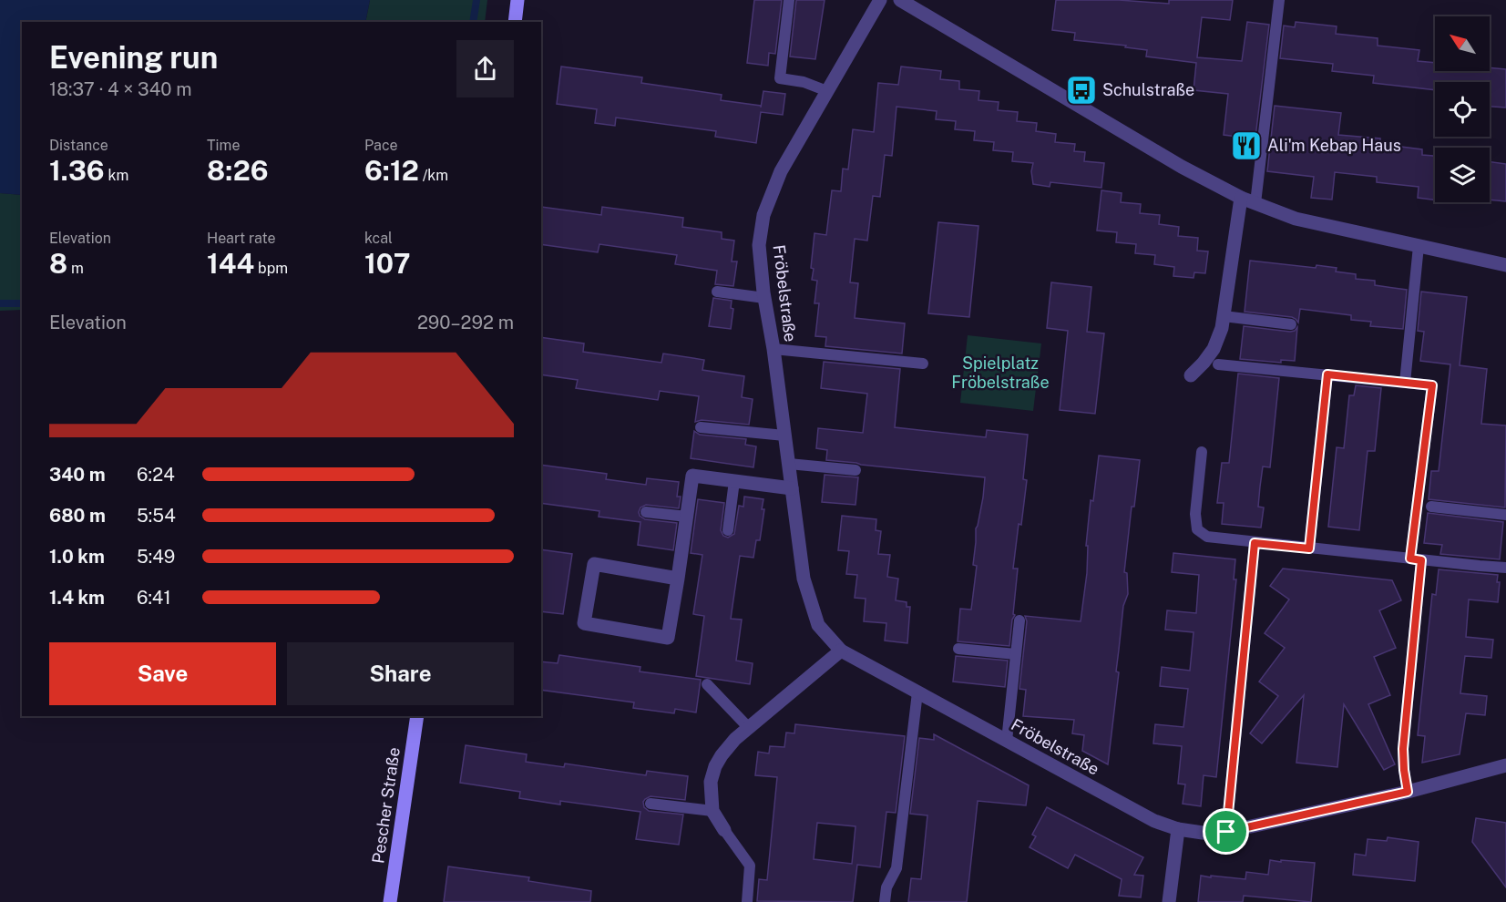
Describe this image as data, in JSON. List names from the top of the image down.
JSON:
{
  "streets": {
    "street": ["Fröbelstraße", "Pescher Straße"]
  },
  "parks": ["Spielplatz Fröbelstraße"],
  "places": {
    "bus stop": ["Schulstraße"],
    "restaurant": ["Ali'm Kebap Haus"]
  },
  "north": "top left",
  "page": {
    "heading": ["Evening run", "18:37 · 4 × 340 m"],
    "stats": [
      ["Distance", "1.36 km"],
      ["Time", "8:26"],
      ["Pace", "6:12 /km"],
      ["Elevation", "8 m"],
      ["Heart rate", "144 bpm"],
      ["kcal", "107"]
    ],
    "chart": ["Elevation", "290–292 m"],
    "list": [
      {
        "name": "340 m",
        "note": "6:24"
      },
      {
        "name": "680 m",
        "note": "5:54"
      },
      {
        "name": "1.0 km",
        "note": "5:49"
      },
      {
        "name": "1.4 km",
        "note": "6:41"
      }
    ],
    "buttons": ["Save", "Share"]
  }
}
